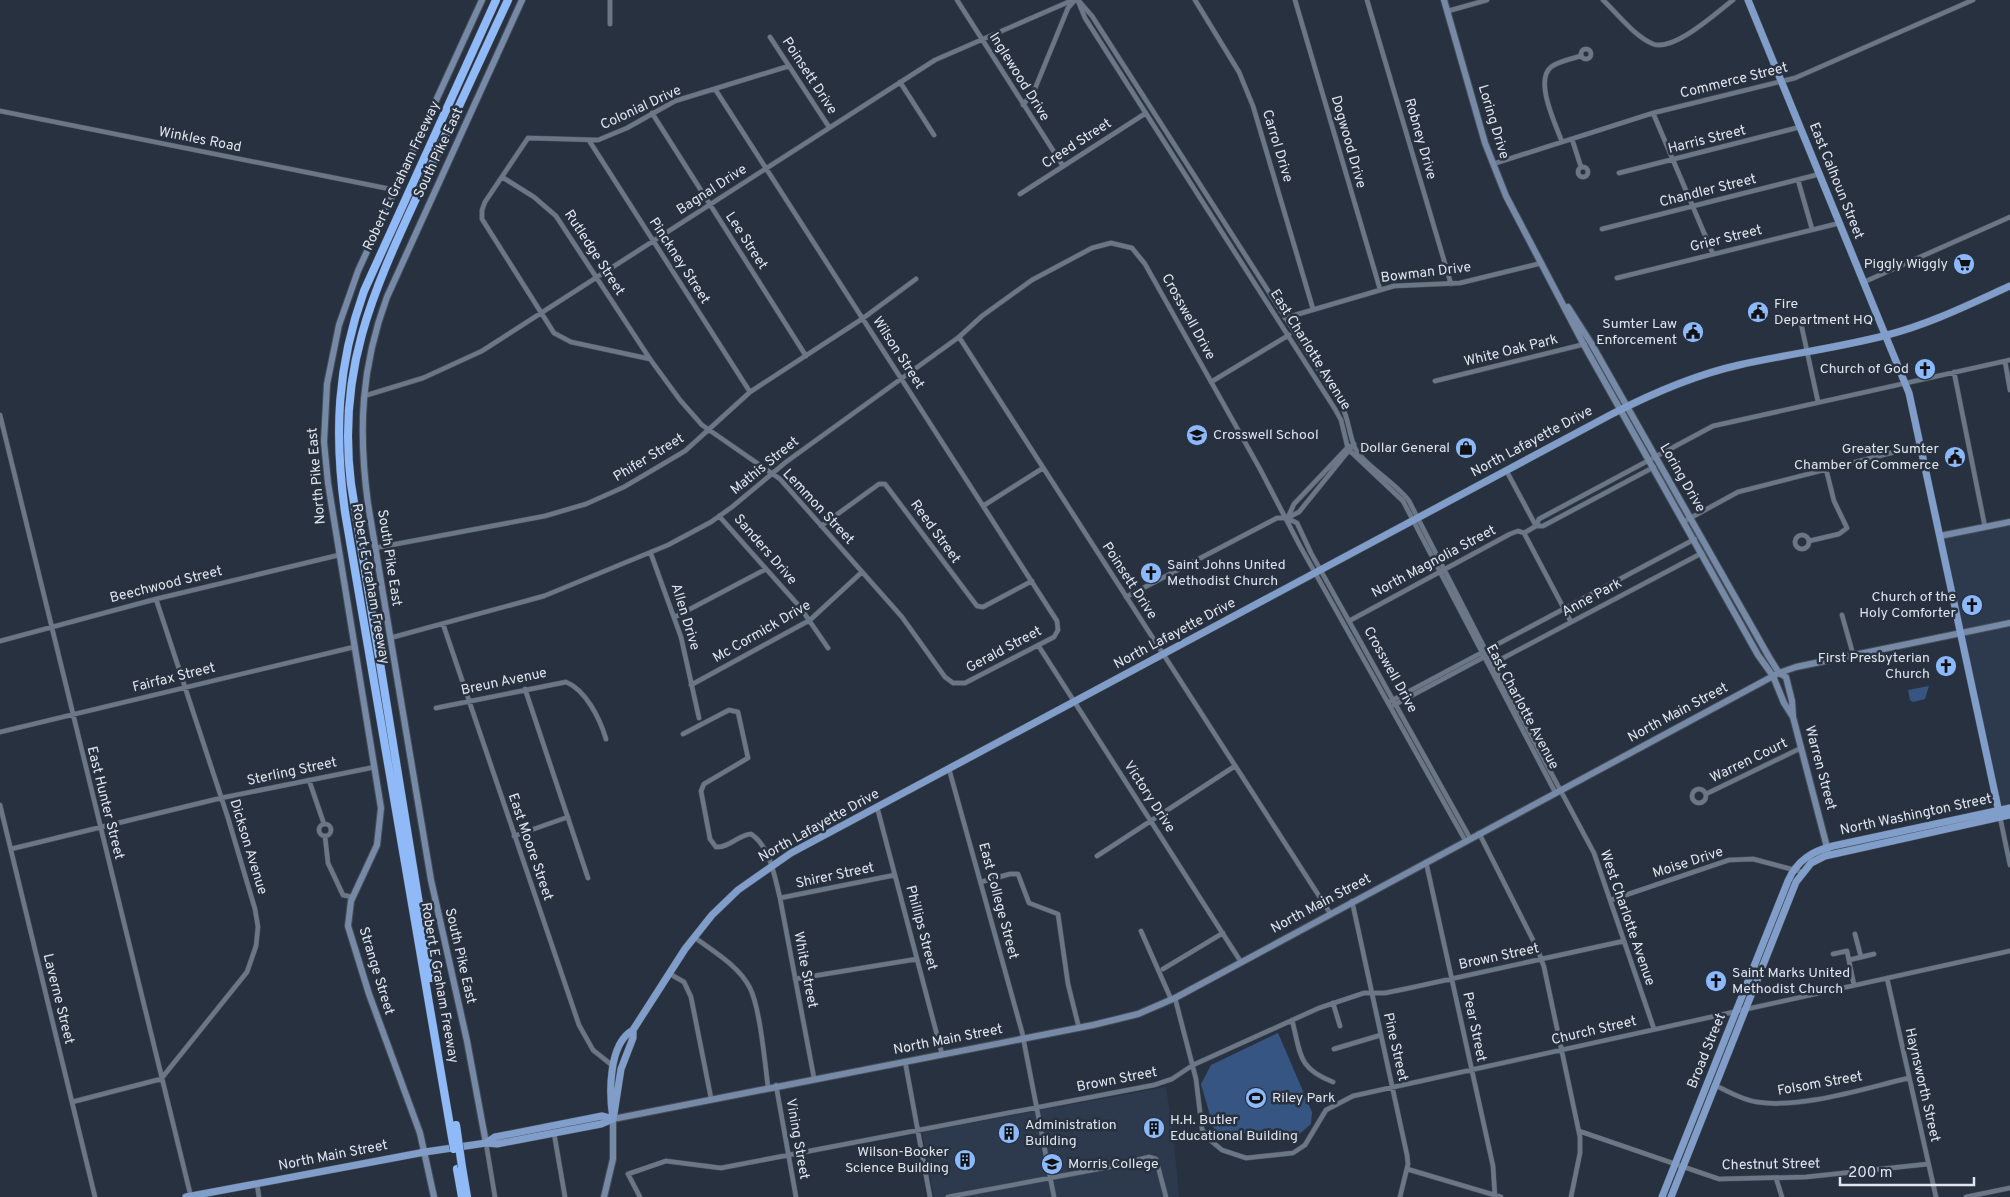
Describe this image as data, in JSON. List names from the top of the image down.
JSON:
{
  "streets": {
    "highway": ["Robert E Graham Freeway"],
    "main road": [
      "East Calhoun Street",
      "North Lafayette Drive",
      "North Main Street",
      "North Washington Street",
      "Broad Street"
    ],
    "street": [
      "Poinsett Drive",
      "Inglewood Drive",
      "Commerce Street",
      "Colonial Drive",
      "Loring Drive",
      "Robney Drive",
      "Winkles Road",
      "Harris Street",
      "Dogwood Drive",
      "Creed Street",
      "Carrol Drive",
      "South Pike East",
      "Bagnal Drive",
      "Chandler Street",
      "Grier Street",
      "Lee Street",
      "Rutledge Street",
      "Pinckney Street",
      "Bowman Drive",
      "Crosswell Drive",
      "East Charlotte Avenue",
      "White Oak Park",
      "Wilson Street",
      "Phifer Street",
      "Mathis Street",
      "North Pike East",
      "Lemmon Street",
      "Reed Street",
      "Sanders Drive",
      "North Magnolia Street",
      "Beechwood Street",
      "Anne Park",
      "Allen Drive",
      "Mc Cormick Drive",
      "Gerald Street",
      "Fairfax Street",
      "Breun Avenue",
      "Warren Court",
      "Warren Street",
      "Sterling Street",
      "Victory Drive",
      "East Hunter Street",
      "Dickson Avenue",
      "East Moore Street",
      "Moise Drive",
      "Shirer Street",
      "East College Street",
      "West Charlotte Avenue",
      "Phillips Street",
      "Brown Street",
      "White Street",
      "Strange Street",
      "Laverne Street",
      "Pear Street",
      "Church Street",
      "Pine Street",
      "Folsom Street",
      "Haynsworth Street",
      "Vining Street",
      "Chestnut Street"
    ]
  },
  "crossings": [
    ["Poinsett Drive", "Colonial Drive"],
    ["Poinsett Drive", "Bagnal Drive"],
    ["Poinsett Drive", "North Lafayette Drive"],
    ["Poinsett Drive", "Mathis Street"],
    ["Poinsett Drive", "North Main Street"],
    ["Inglewood Drive", "Creed Street"],
    ["Inglewood Drive", "Bagnal Drive"],
    ["Commerce Street", "Loring Drive"],
    ["Commerce Street", "East Calhoun Street"],
    ["Colonial Drive", "Lee Street"],
    ["Colonial Drive", "Rutledge Street"],
    ["Colonial Drive", "Pinckney Street"],
    ["Colonial Drive", "Wilson Street"],
    ["Loring Drive", "Bowman Drive"],
    ["Loring Drive", "White Oak Park"],
    ["Loring Drive", "North Lafayette Drive"],
    ["Loring Drive", "North Magnolia Street"],
    ["Loring Drive", "Anne Park"],
    ["Loring Drive", "North Main Street"],
    ["Loring Drive", "Warren Street"],
    ["Robney Drive", "Bowman Drive"],
    ["Winkles Road", "North Pike East"],
    ["Harris Street", "East Calhoun Street"],
    ["Dogwood Drive", "Bowman Drive"],
    ["Creed Street", "East Charlotte Avenue"],
    ["Carrol Drive", "Bowman Drive"],
    ["South Pike East", "Bagnal Drive"],
    ["South Pike East", "Phifer Street"],
    ["South Pike East", "Mathis Street"],
    ["South Pike East", "North Main Street"],
    ["East Calhoun Street", "Chandler Street"],
    ["East Calhoun Street", "Grier Street"],
    ["East Calhoun Street", "North Lafayette Drive"],
    ["East Calhoun Street", "North Magnolia Street"],
    ["East Calhoun Street", "North Main Street"],
    ["East Calhoun Street", "North Washington Street"],
    ["Bagnal Drive", "Lee Street"],
    ["Bagnal Drive", "Rutledge Street"],
    ["Bagnal Drive", "Pinckney Street"],
    ["Bagnal Drive", "East Charlotte Avenue"],
    ["Bagnal Drive", "Wilson Street"],
    ["Lee Street", "Phifer Street"],
    ["Rutledge Street", "Lemmon Street"],
    ["Pinckney Street", "Phifer Street"],
    ["Bowman Drive", "East Charlotte Avenue"],
    ["Crosswell Drive", "North Lafayette Drive"],
    ["Crosswell Drive", "Mathis Street"],
    ["Crosswell Drive", "North Magnolia Street"],
    ["Crosswell Drive", "Anne Park"],
    ["Crosswell Drive", "North Main Street"],
    ["East Charlotte Avenue", "North Lafayette Drive"],
    ["East Charlotte Avenue", "North Magnolia Street"],
    ["East Charlotte Avenue", "Anne Park"],
    ["East Charlotte Avenue", "North Main Street"],
    ["East Charlotte Avenue", "West Charlotte Avenue"],
    ["Wilson Street", "Phifer Street"],
    ["Wilson Street", "Mathis Street"],
    ["Wilson Street", "Reed Street"],
    ["Wilson Street", "Gerald Street"],
    ["North Lafayette Drive", "North Main Street"],
    ["North Lafayette Drive", "Victory Drive"],
    ["North Lafayette Drive", "East Moore Street"],
    ["North Lafayette Drive", "East College Street"],
    ["North Lafayette Drive", "Phillips Street"],
    ["North Lafayette Drive", "White Street"],
    ["Phifer Street", "Lemmon Street"],
    ["Mathis Street", "Lemmon Street"],
    ["Mathis Street", "Sanders Drive"],
    ["Mathis Street", "Allen Drive"],
    ["Mathis Street", "East Moore Street"],
    ["North Pike East", "Beechwood Street"],
    ["North Pike East", "Fairfax Street"],
    ["North Pike East", "Sterling Street"],
    ["North Pike East", "Strange Street"],
    ["Lemmon Street", "Reed Street"],
    ["Lemmon Street", "Mc Cormick Drive"],
    ["Lemmon Street", "Gerald Street"],
    ["Sanders Drive", "Mc Cormick Drive"],
    ["Beechwood Street", "East Hunter Street"],
    ["Beechwood Street", "Dickson Avenue"],
    ["Allen Drive", "Mc Cormick Drive"],
    ["Gerald Street", "Victory Drive"],
    ["Fairfax Street", "East Hunter Street"],
    ["Fairfax Street", "Dickson Avenue"],
    ["Breun Avenue", "East Moore Street"],
    ["North Main Street", "Warren Street"],
    ["North Main Street", "Victory Drive"],
    ["North Main Street", "East Hunter Street"],
    ["North Main Street", "East College Street"],
    ["North Main Street", "West Charlotte Avenue"],
    ["North Main Street", "Phillips Street"],
    ["North Main Street", "White Street"],
    ["North Main Street", "Strange Street"],
    ["North Main Street", "Pear Street"],
    ["North Main Street", "Pine Street"],
    ["North Main Street", "Vining Street"],
    ["Warren Court", "Warren Street"],
    ["Warren Street", "North Washington Street"],
    ["Warren Street", "Broad Street"],
    ["Sterling Street", "East Hunter Street"],
    ["Sterling Street", "Dickson Avenue"],
    ["Sterling Street", "Strange Street"],
    ["Sterling Street", "Laverne Street"],
    ["East Hunter Street", "Dickson Avenue"],
    ["North Washington Street", "Broad Street"],
    ["Moise Drive", "West Charlotte Avenue"],
    ["Moise Drive", "Broad Street"],
    ["Shirer Street", "Phillips Street"],
    ["Shirer Street", "White Street"],
    ["East College Street", "Brown Street"],
    ["West Charlotte Avenue", "Brown Street"],
    ["West Charlotte Avenue", "Church Street"],
    ["Brown Street", "Pear Street"],
    ["Brown Street", "Church Street"],
    ["Brown Street", "Pine Street"],
    ["Brown Street", "Vining Street"],
    ["Pear Street", "Church Street"],
    ["Church Street", "Pine Street"],
    ["Church Street", "Broad Street"],
    ["Church Street", "Haynsworth Street"],
    ["Broad Street", "Folsom Street"],
    ["Broad Street", "Chestnut Street"],
    ["Folsom Street", "Haynsworth Street"],
    ["Haynsworth Street", "Chestnut Street"]
  ],
  "places": {
    "supermarket": ["Piggly Wiggly"],
    "public building": ["Fire Department HQ", "Sumter Law Enforcement", "Greater Sumter Chamber of Commerce"],
    "church": [
      "Church of God",
      "Saint Johns United Methodist Church",
      "Church of the Holy Comforter",
      "First Presbyterian Church",
      "Saint Marks United Methodist Church"
    ],
    "school or university": ["Crosswell School", "Morris College"],
    "shop": ["Dollar General"],
    "sports": ["Riley Park"],
    "building": ["H.H. Butler Educational Building", "Administration Building", "Wilson-Booker Science Building"]
  },
  "scale_bar": "200 m"
}
